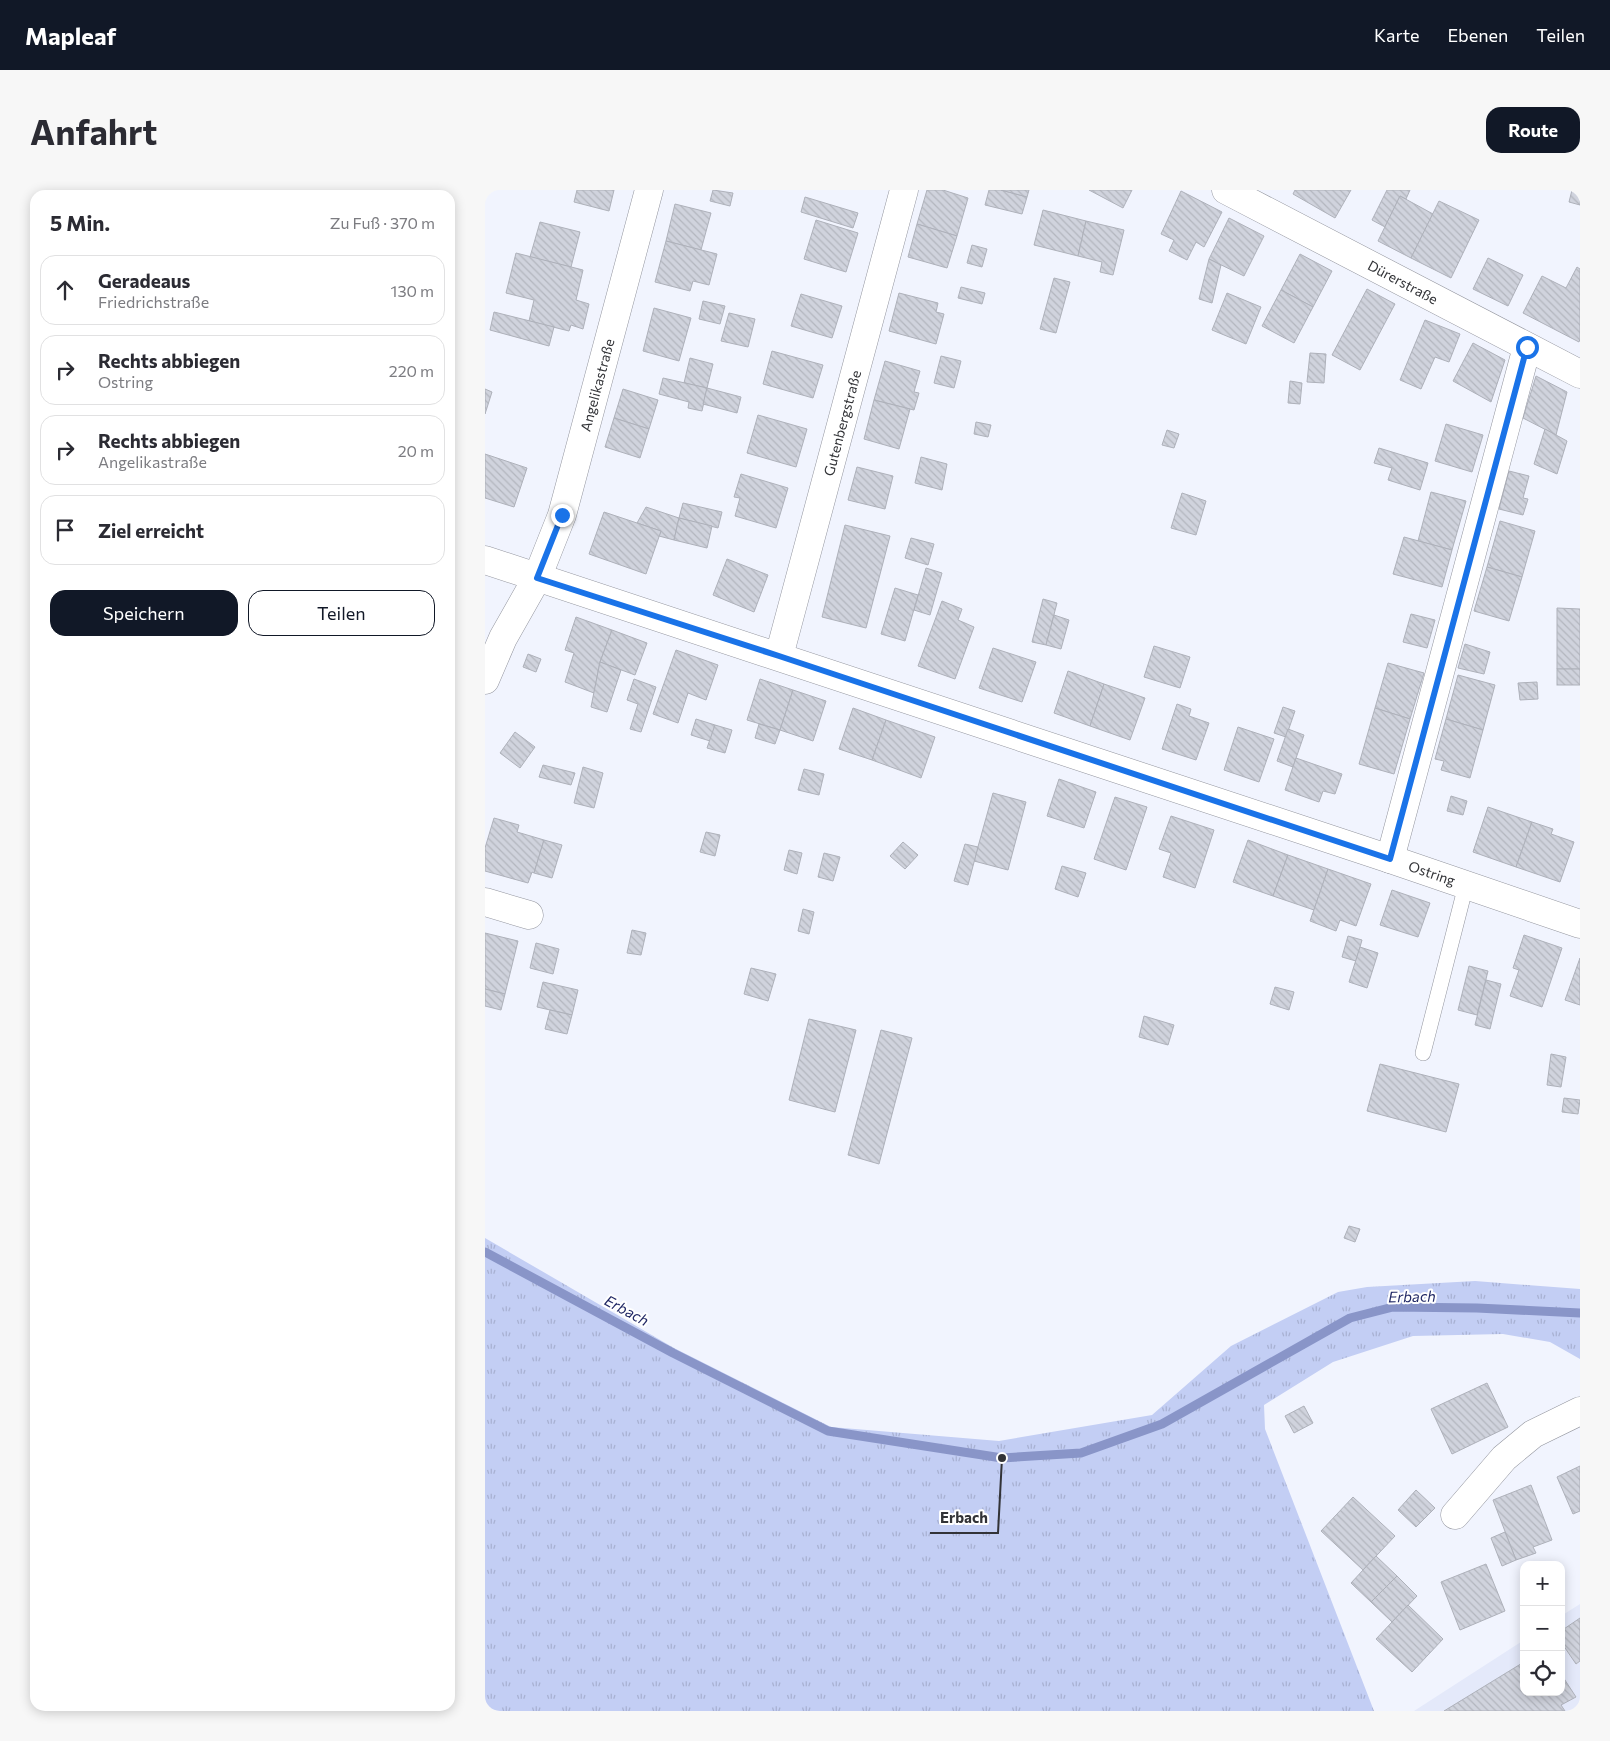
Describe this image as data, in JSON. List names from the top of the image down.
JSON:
{
  "streets": {
    "street": [
      "Dürerstraße",
      "Angelikastraße",
      "Gutenbergstraße",
      "Ostring"
    ]
  },
  "crossings": [
    ["Angelikastraße", "Ostring"],
    ["Gutenbergstraße", "Ostring"]
  ],
  "water": ["Erbach"],
  "places": ["Erbach"],
  "page": {
    "header": "Mapleaf",
    "nav": ["Karte", "Ebenen", "Teilen"],
    "buttons": [
      "Route",
      ["Speichern", "Teilen"]
    ],
    "title": "Anfahrt",
    "heading": ["5 Min.", "Zu Fuß · 370 m"],
    "list": [
      ["Geradeaus", "Friedrichstraße", "130 m"],
      ["Rechts abbiegen", "Ostring", "220 m"],
      ["Rechts abbiegen", "Angelikastraße", "20 m"],
      "Ziel erreicht"
    ],
    "map_buttons": ["+", "−"]
  }
}
